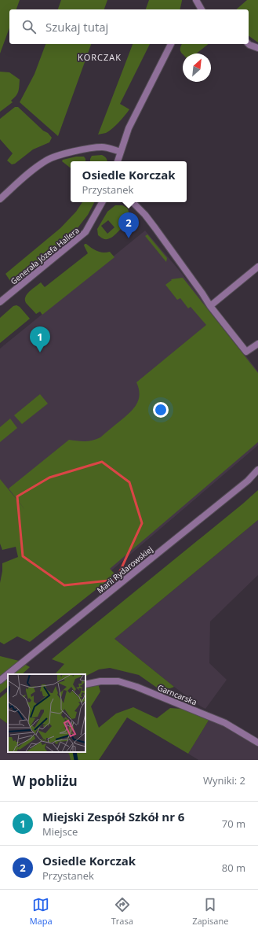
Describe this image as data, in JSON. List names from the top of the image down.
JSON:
{
  "streets": {
    "street": ["Generała Józefa Hallera", "Marii Rydarowskiej", "Garncarska"]
  },
  "districts": ["KORCZAK"],
  "north": "top right",
  "page": {
    "search": "Szukaj tutaj",
    "popup": ["Osiedle Korczak", "Przystanek"],
    "pins": ["2", "1"],
    "heading": ["W pobliżu", "Wyniki: 2"],
    "list": [
      {
        "mark": "1",
        "name": "Miejski Zespół Szkół nr 6",
        "note": "Miejsce",
        "value": "70 m"
      },
      {
        "mark": "2",
        "name": "Osiedle Korczak",
        "note": "Przystanek",
        "value": "80 m"
      }
    ],
    "nav": ["Mapa", "Trasa", "Zapisane"]
  }
}
